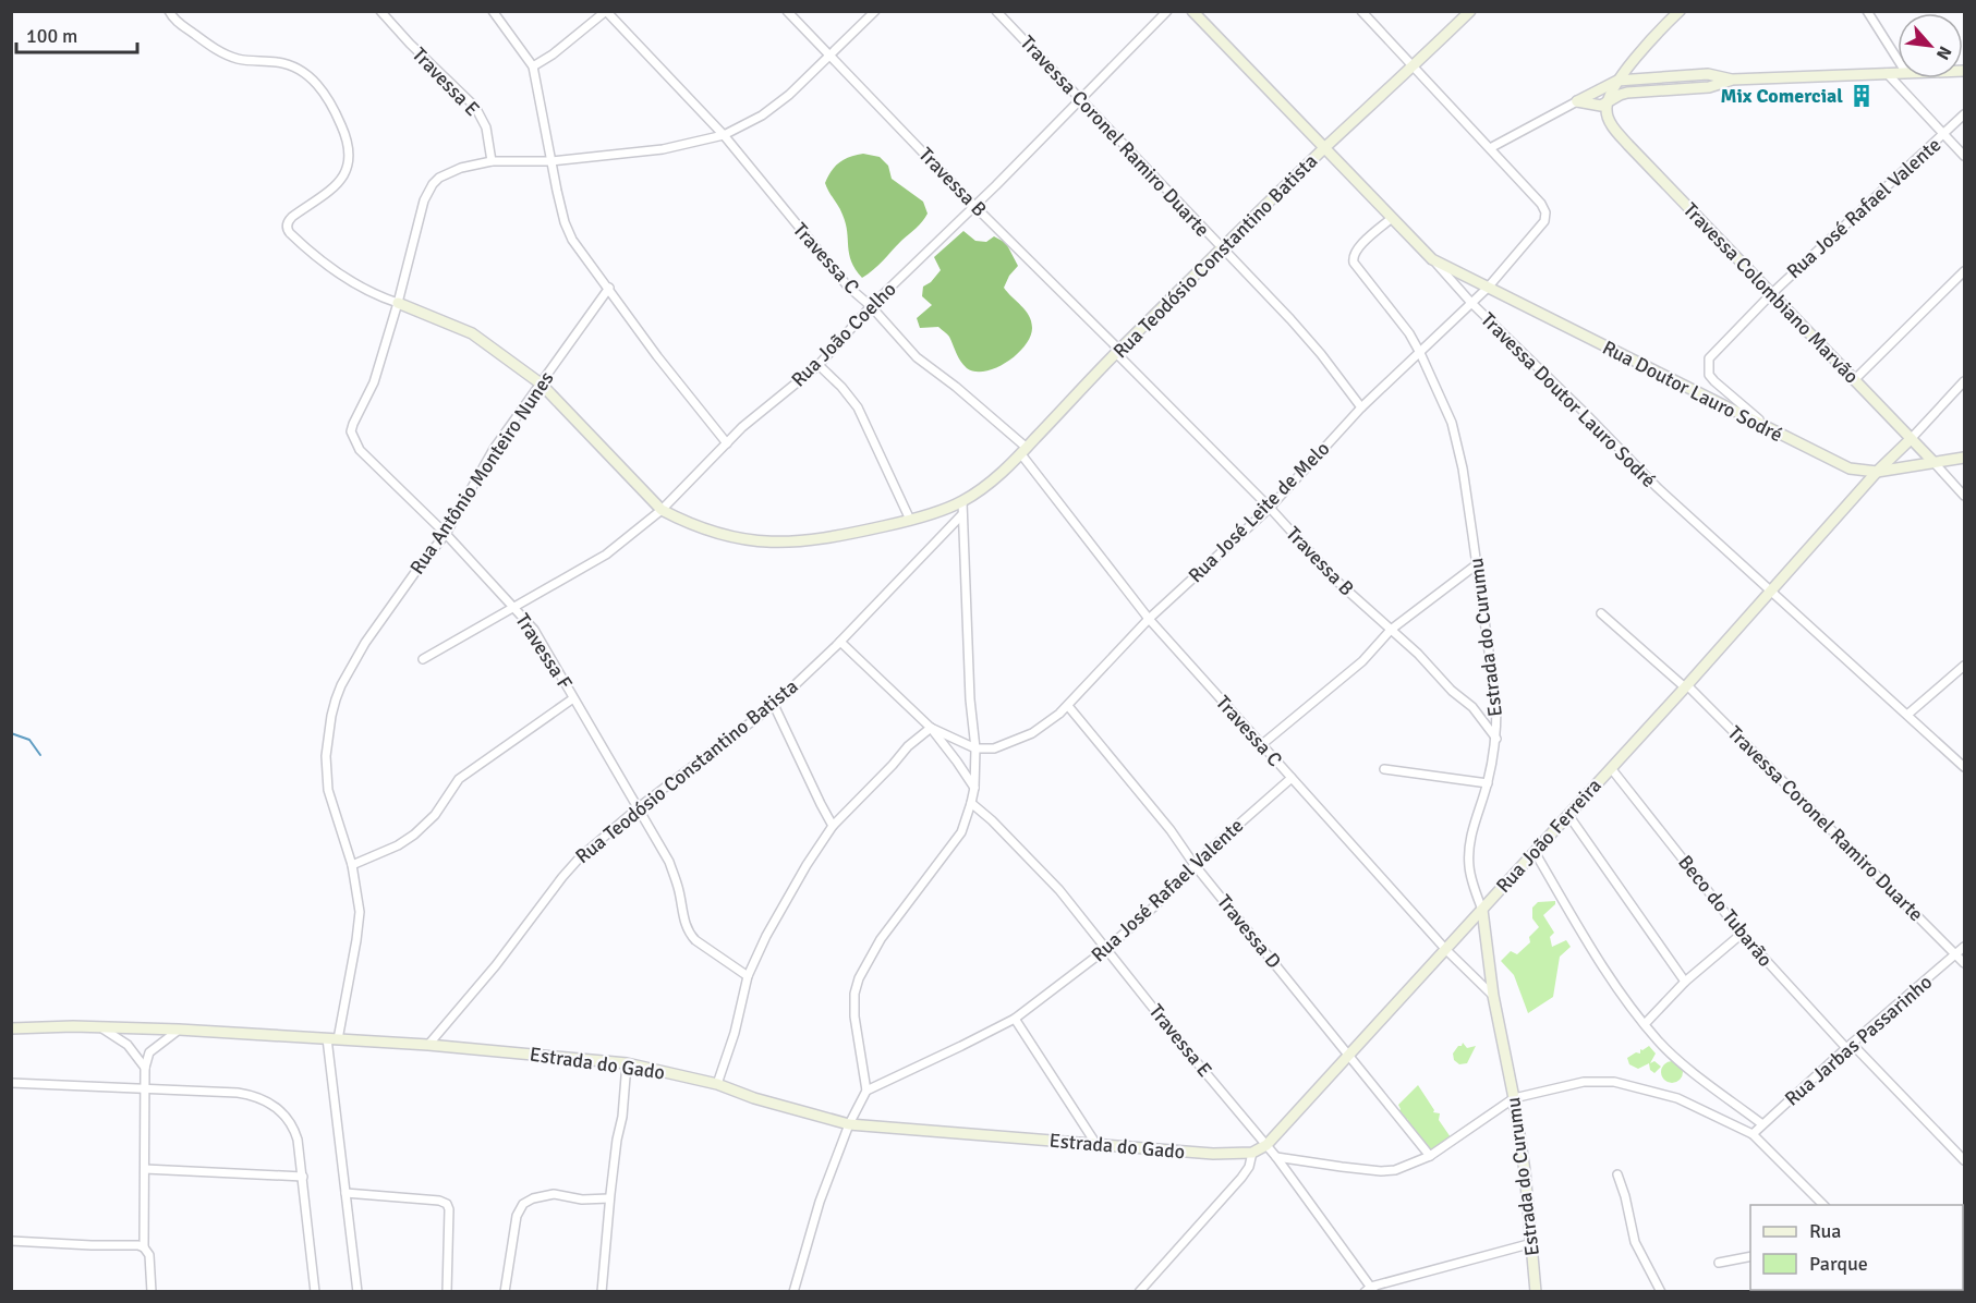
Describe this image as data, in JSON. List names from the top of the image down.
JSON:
{
  "streets": {
    "street": [
      "Travessa E",
      "Travessa Coronel Ramiro Duarte",
      "Travessa B",
      "Rua José Rafael Valente",
      "Rua Teodósio Constantino Batista",
      "Travessa C",
      "Travessa Colombiano Marvão",
      "Rua João Coelho",
      "Rua Doutor Lauro Sodré",
      "Travessa Doutor Lauro Sodré",
      "Rua Antônio Monteiro Nunes",
      "Rua José Leite de Melo",
      "Estrada do Curumu",
      "Travessa F",
      "Rua João Ferreira",
      "Beco do Tubarão",
      "Travessa D",
      "Rua Jarbas Passarinho",
      "Estrada do Gado"
    ]
  },
  "crossings": [
    ["Travessa E", "Rua José Rafael Valente"],
    ["Travessa E", "Rua João Ferreira"],
    ["Travessa Coronel Ramiro Duarte", "Rua Teodósio Constantino Batista"],
    ["Travessa Coronel Ramiro Duarte", "Rua João Coelho"],
    ["Travessa Coronel Ramiro Duarte", "Rua José Leite de Melo"],
    ["Travessa Coronel Ramiro Duarte", "Rua João Ferreira"],
    ["Travessa Coronel Ramiro Duarte", "Rua Jarbas Passarinho"],
    ["Travessa B", "Rua Teodósio Constantino Batista"],
    ["Travessa B", "Rua João Coelho"],
    ["Travessa B", "Rua José Leite de Melo"],
    ["Travessa B", "Estrada do Curumu"],
    ["Rua José Rafael Valente", "Travessa C"],
    ["Rua José Rafael Valente", "Travessa Colombiano Marvão"],
    ["Rua José Rafael Valente", "Rua Doutor Lauro Sodré"],
    ["Rua José Rafael Valente", "Travessa D"],
    ["Rua Teodósio Constantino Batista", "Travessa C"],
    ["Rua Teodósio Constantino Batista", "Rua João Coelho"],
    ["Rua Teodósio Constantino Batista", "Travessa Doutor Lauro Sodré"],
    ["Rua Teodósio Constantino Batista", "Travessa F"],
    ["Rua Teodósio Constantino Batista", "Estrada do Gado"],
    ["Travessa C", "Rua João Coelho"],
    ["Travessa C", "Rua José Leite de Melo"],
    ["Travessa C", "Estrada do Curumu"],
    ["Travessa C", "Rua João Ferreira"],
    ["Travessa Colombiano Marvão", "Rua Doutor Lauro Sodré"],
    ["Travessa Colombiano Marvão", "Rua João Ferreira"],
    ["Rua João Coelho", "Travessa F"],
    ["Rua Doutor Lauro Sodré", "Travessa Doutor Lauro Sodré"],
    ["Rua Doutor Lauro Sodré", "Rua José Leite de Melo"],
    ["Rua Doutor Lauro Sodré", "Rua João Ferreira"],
    ["Travessa Doutor Lauro Sodré", "Rua José Leite de Melo"],
    ["Travessa Doutor Lauro Sodré", "Estrada do Curumu"],
    ["Travessa Doutor Lauro Sodré", "Rua João Ferreira"],
    ["Rua Antônio Monteiro Nunes", "Travessa F"],
    ["Rua Antônio Monteiro Nunes", "Estrada do Gado"],
    ["Rua José Leite de Melo", "Estrada do Curumu"],
    ["Rua José Leite de Melo", "Travessa D"],
    ["Estrada do Curumu", "Rua João Ferreira"],
    ["Rua João Ferreira", "Beco do Tubarão"],
    ["Rua João Ferreira", "Travessa D"],
    ["Rua João Ferreira", "Estrada do Gado"],
    ["Beco do Tubarão", "Rua Jarbas Passarinho"]
  ],
  "places": {
    "building": ["Mix Comercial"]
  },
  "legend": ["Rua", "Parque"],
  "scale_bar": "100 m",
  "north": "bottom right"
}
